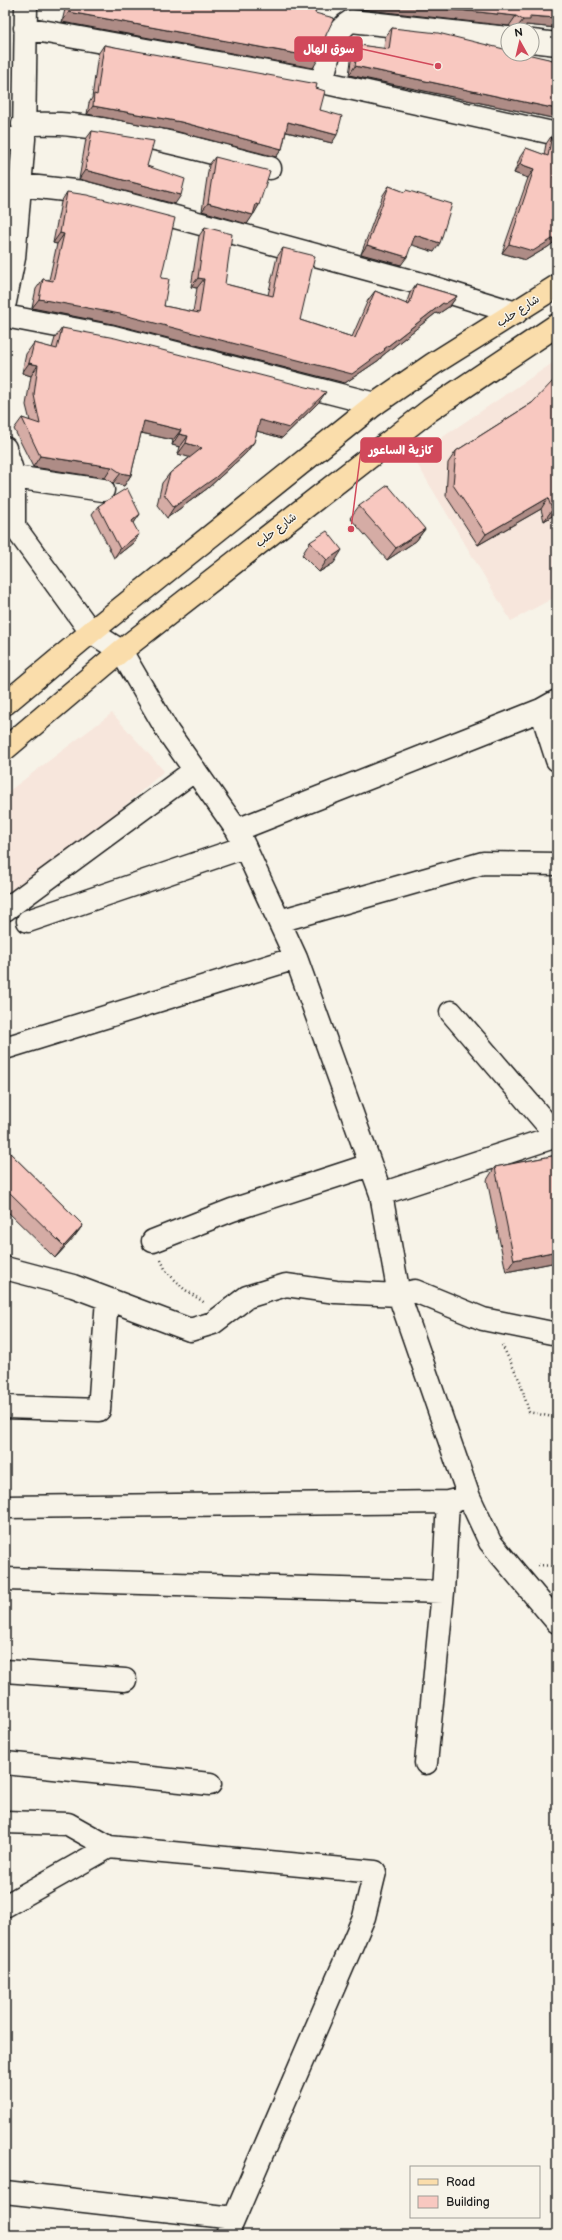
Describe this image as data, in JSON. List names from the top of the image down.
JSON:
{
  "streets": {
    "main road": ["شارع حلب"]
  },
  "places": ["سوق الهال", "كازية الساعور"],
  "legend": ["Road", "Building"],
  "north": "top"
}
